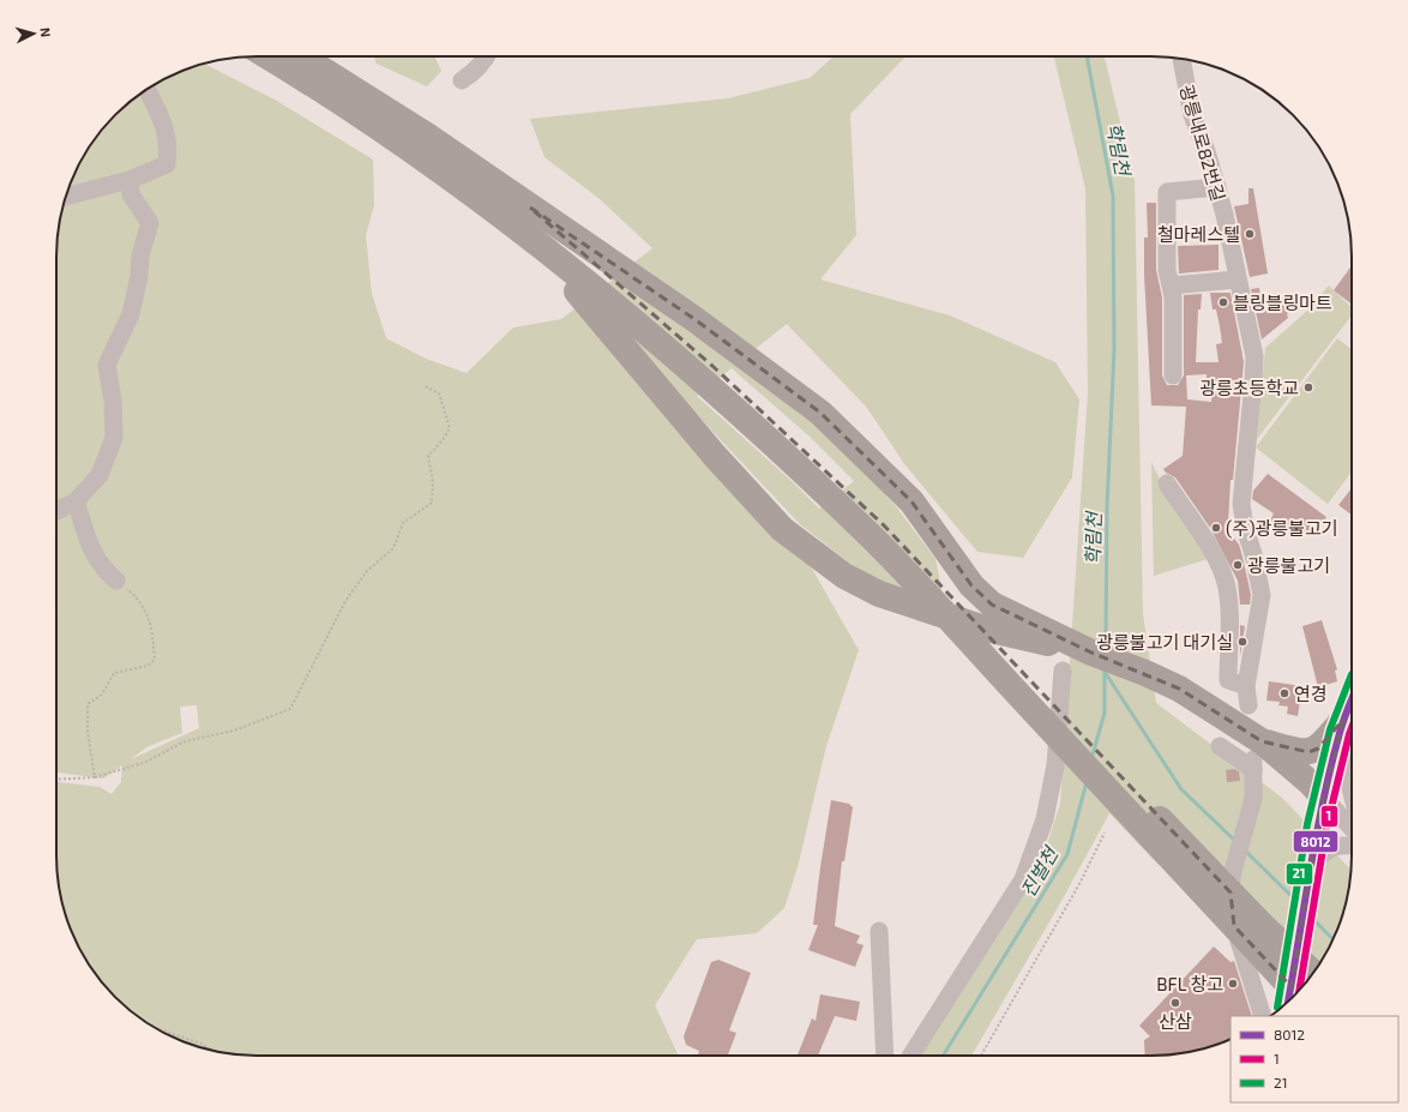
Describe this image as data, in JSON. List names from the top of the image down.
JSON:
{
  "streets": {
    "street": ["광릉내로82번길"]
  },
  "water": ["학림천", "진벌천"],
  "places": [
    "철마레스텔",
    "블링블링마트",
    "광릉초등학교",
    "(주)광릉불고기",
    "광릉불고기",
    "광릉불고기 대기실",
    "연경",
    "BFL 창고",
    "산삼"
  ],
  "lines": ["transit line 21", "transit line 8012", "transit line 1"],
  "legend": ["8012", "1", "21"],
  "north": "right"
}
